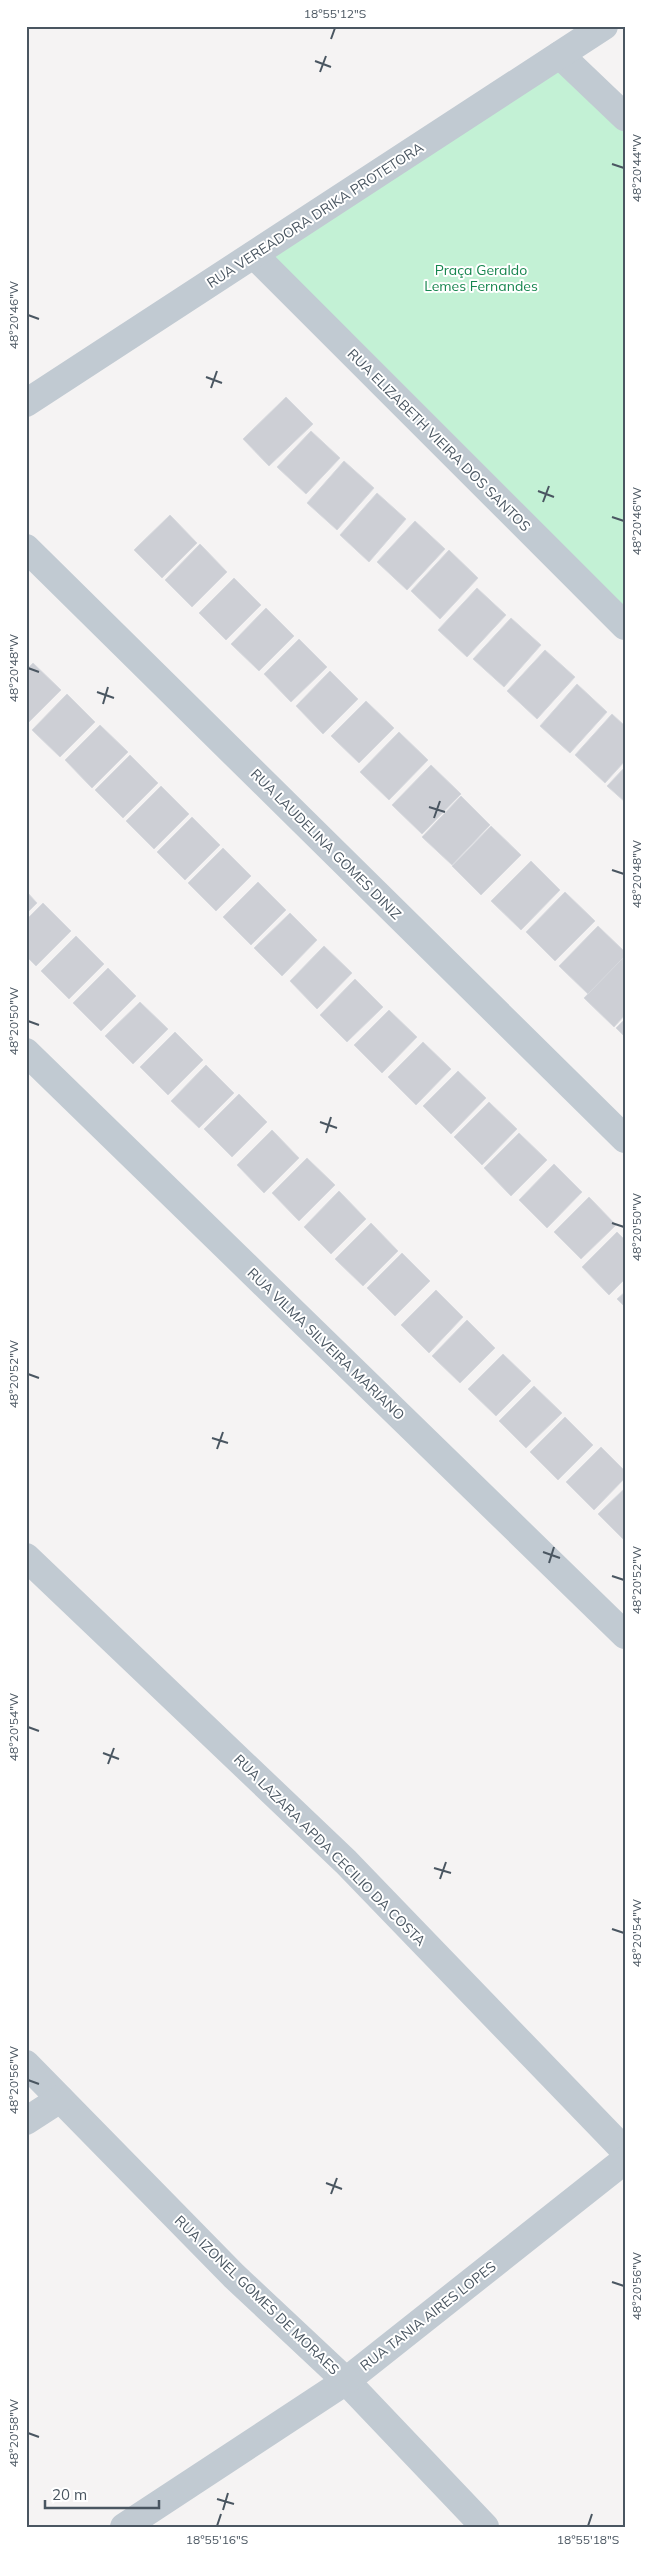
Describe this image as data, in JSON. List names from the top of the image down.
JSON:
{
  "streets": {
    "street": [
      "RUA VEREADORA DRIKA PROTETORA",
      "RUA ELIZABETH VIEIRA DOS SANTOS",
      "RUA LAUDELINA GOMES DINIZ",
      "RUA VILMA SILVEIRA MARIANO",
      "RUA LAZARA APDA CECILIO DA COSTA",
      "RUA IZONEL GOMES DE MORAES",
      "RUA TANIA AIRES LOPES"
    ]
  },
  "crossings": [
    ["RUA VEREADORA DRIKA PROTETORA", "RUA ELIZABETH VIEIRA DOS SANTOS"],
    ["RUA IZONEL GOMES DE MORAES", "RUA TANIA AIRES LOPES"]
  ],
  "parks": ["Praça Geraldo Lemes Fernandes"],
  "scale_bar": "20 m",
  "coordinates": [
    "18°55'12\"S",
    "48°20'44\"W",
    "48°20'46\"W",
    "48°20'48\"W",
    "48°20'50\"W",
    "48°20'52\"W",
    "48°20'54\"W",
    "48°20'56\"W",
    "48°20'58\"W",
    "18°55'16\"S",
    "18°55'18\"S"
  ]
}
